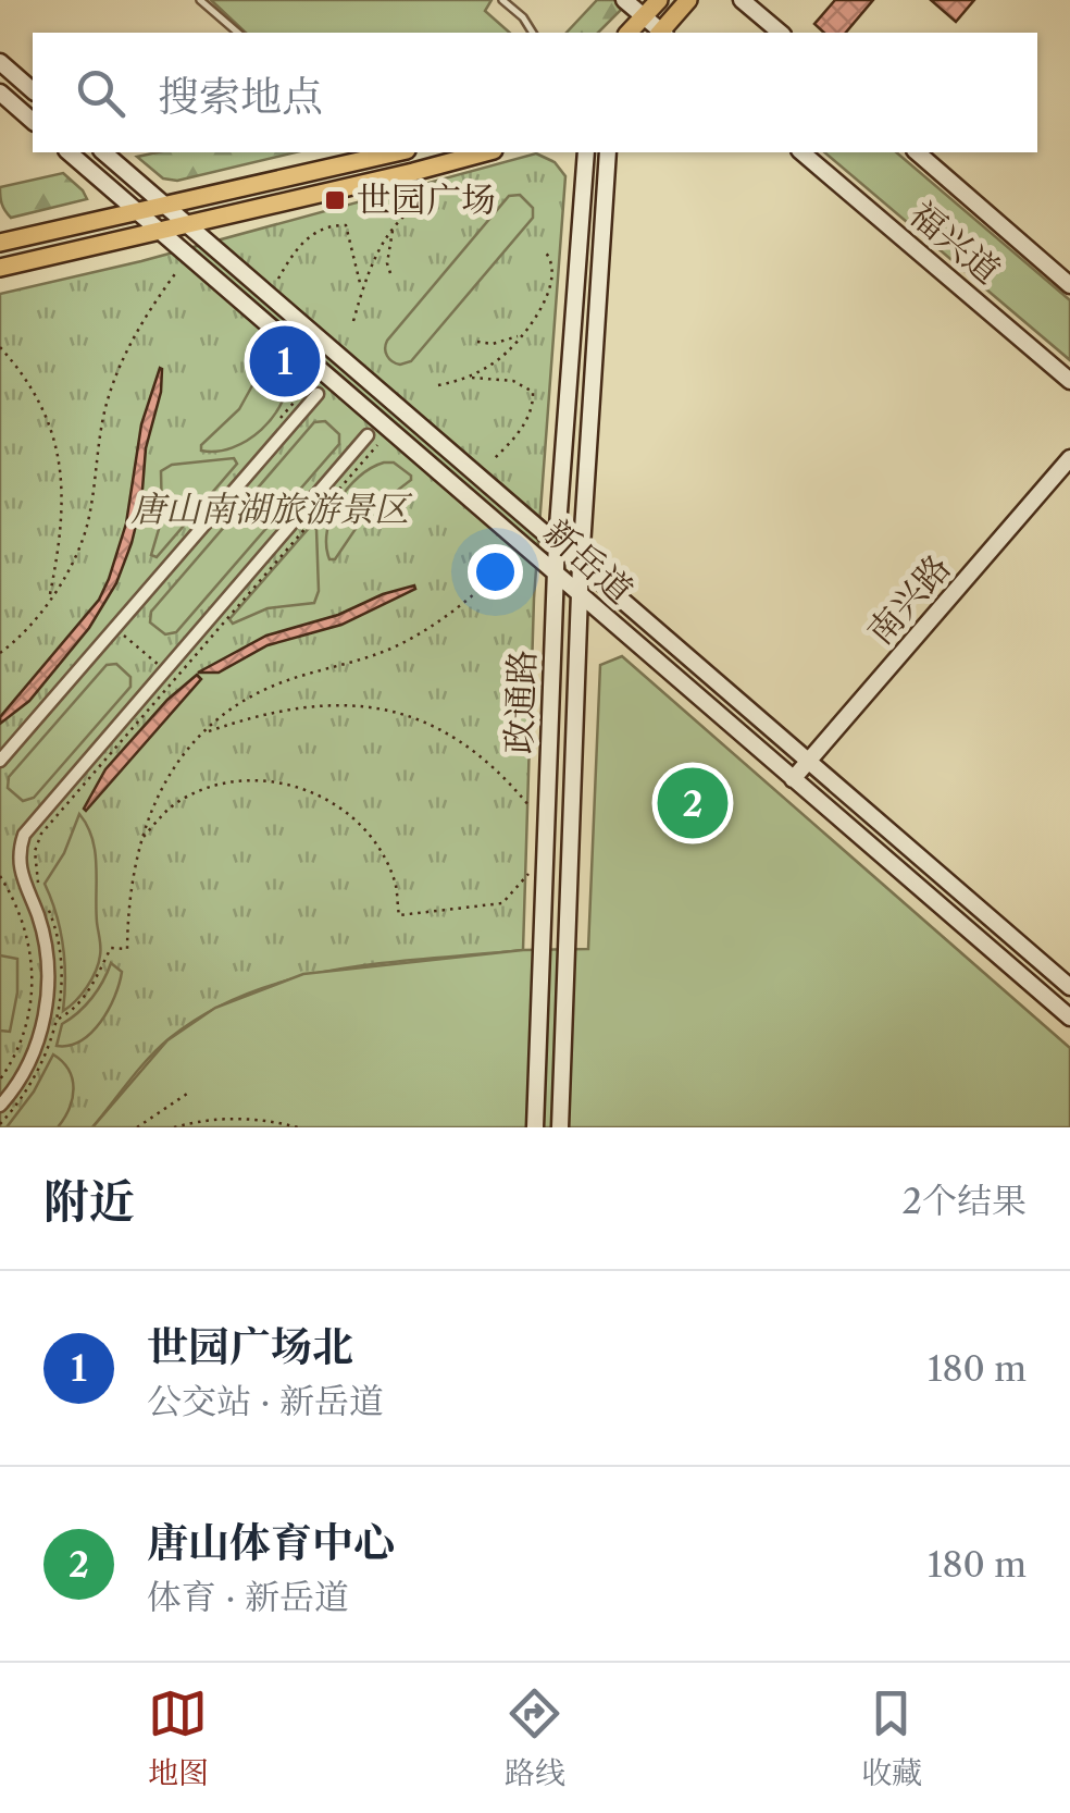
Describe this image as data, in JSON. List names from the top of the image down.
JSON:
{
  "streets": {
    "main road": [
      "福兴道",
      "新岳道",
      "南兴路",
      "政通路"
    ]
  },
  "crossings": [
    ["新岳道", "南兴路"],
    ["新岳道", "政通路"]
  ],
  "parks": ["唐山南湖旅游景区"],
  "places": {
    "transit": ["世园广场"]
  },
  "page": {
    "search": "搜索地点",
    "pins": ["1", "2"],
    "heading": ["附近", "2个结果"],
    "list": [
      {
        "mark": "1",
        "name": "世园广场北",
        "note": "公交站 · 新岳道",
        "value": "180 m"
      },
      {
        "mark": "2",
        "name": "唐山体育中心",
        "note": "体育 · 新岳道",
        "value": "180 m"
      }
    ],
    "nav": ["地图", "路线", "收藏"]
  }
}
